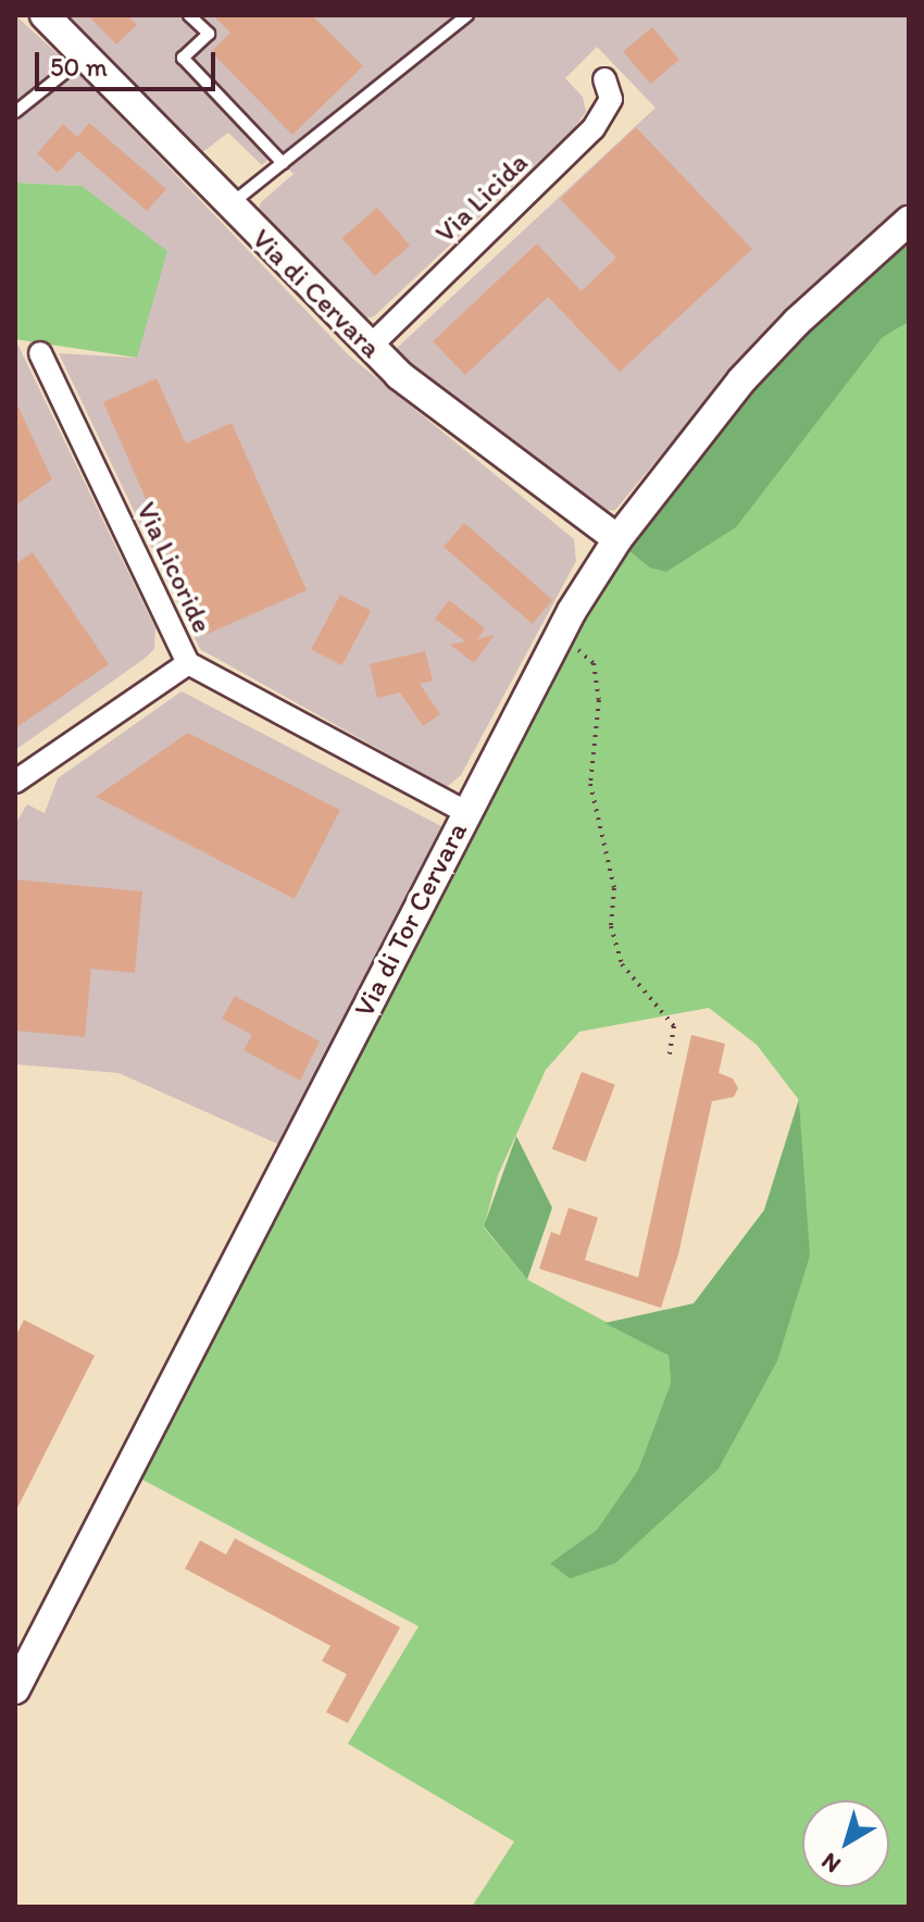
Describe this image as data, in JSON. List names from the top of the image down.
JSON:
{
  "streets": {
    "street": [
      "Via Licida",
      "Via di Cervara",
      "Via Licoride",
      "Via di Tor Cervara"
    ]
  },
  "crossings": [
    ["Via Licida", "Via di Cervara"],
    ["Via di Cervara", "Via di Tor Cervara"],
    ["Via Licoride", "Via di Tor Cervara"]
  ],
  "scale_bar": "50 m",
  "north": "bottom left"
}
